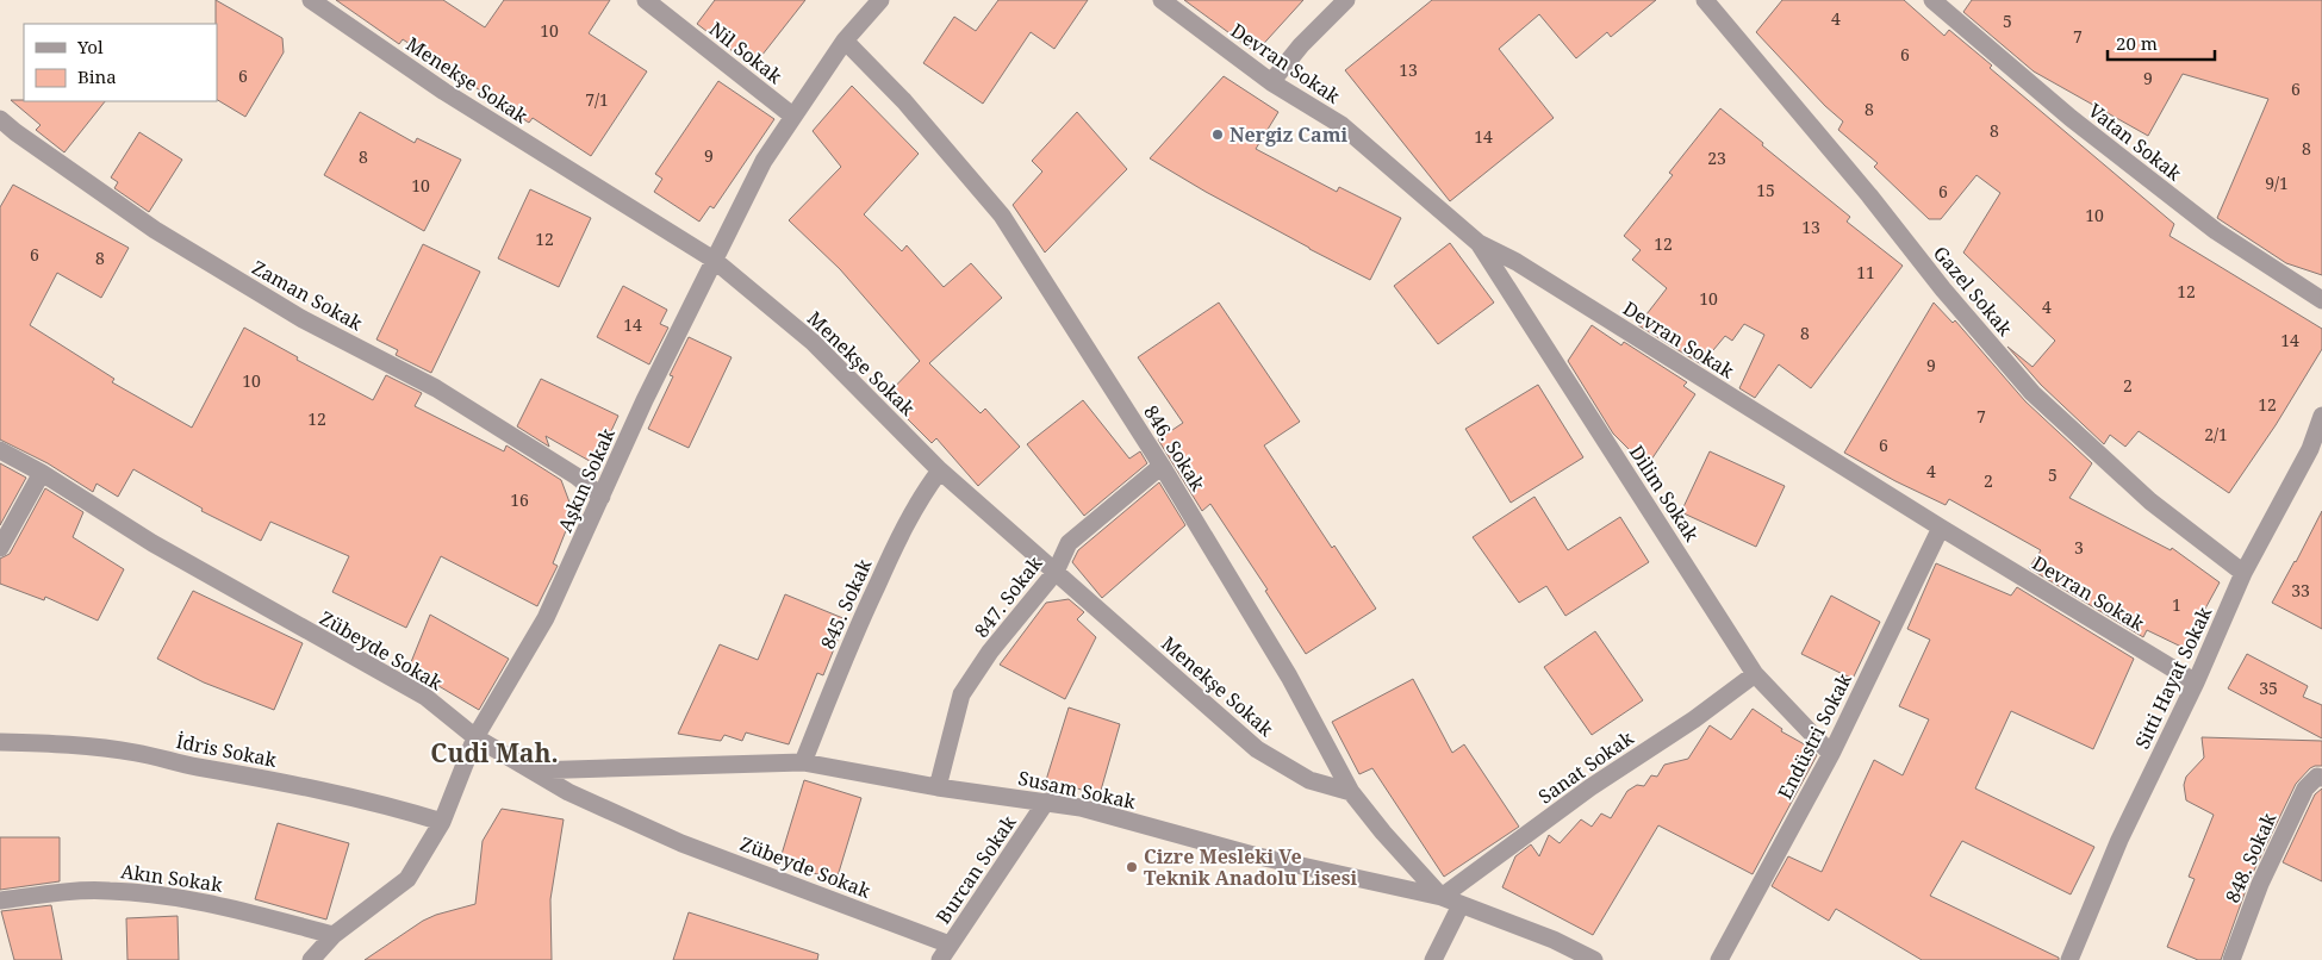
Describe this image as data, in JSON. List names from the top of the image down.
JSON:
{
  "streets": {
    "street": [
      "Nil Sokak",
      "Devran Sokak",
      "Menekşe Sokak",
      "Vatan Sokak",
      "Gazel Sokak",
      "Zaman Sokak",
      "846. Sokak",
      "Aşkın Sokak",
      "Dilim Sokak",
      "847. Sokak",
      "845. Sokak",
      "Zübeyde Sokak",
      "Sitti Hayat Sokak",
      "Endüstri Sokak",
      "İdris Sokak",
      "Sanat Sokak",
      "Susam Sokak",
      "848. Sokak",
      "Burcan Sokak",
      "Akın Sokak"
    ]
  },
  "crossings": [
    ["Nil Sokak", "Aşkın Sokak"],
    ["Devran Sokak", "Dilim Sokak"],
    ["Devran Sokak", "Sitti Hayat Sokak"],
    ["Devran Sokak", "Endüstri Sokak"],
    ["Menekşe Sokak", "846. Sokak"],
    ["Menekşe Sokak", "Aşkın Sokak"],
    ["Menekşe Sokak", "847. Sokak"],
    ["Menekşe Sokak", "845. Sokak"],
    ["Gazel Sokak", "Sitti Hayat Sokak"],
    ["Zaman Sokak", "Aşkın Sokak"],
    ["846. Sokak", "Aşkın Sokak"],
    ["846. Sokak", "847. Sokak"],
    ["846. Sokak", "Sanat Sokak"],
    ["846. Sokak", "Susam Sokak"],
    ["Aşkın Sokak", "Zübeyde Sokak"],
    ["Aşkın Sokak", "İdris Sokak"],
    ["Aşkın Sokak", "Akın Sokak"],
    ["Dilim Sokak", "Endüstri Sokak"],
    ["Dilim Sokak", "Sanat Sokak"],
    ["847. Sokak", "Susam Sokak"],
    ["845. Sokak", "Susam Sokak"],
    ["Zübeyde Sokak", "Susam Sokak"],
    ["Zübeyde Sokak", "Burcan Sokak"],
    ["Sanat Sokak", "Susam Sokak"],
    ["Susam Sokak", "Burcan Sokak"]
  ],
  "districts": ["Cudi Mah."],
  "places": ["Nergiz Cami", "Cizre Mesleki Ve Teknik Anadolu Lisesi"],
  "house_numbers": [
    "4",
    "5",
    "10",
    "7",
    "6",
    "13",
    "6",
    "9",
    "6",
    "7/1",
    "8",
    "8",
    "14",
    "8",
    "9",
    "8",
    "23",
    "9/1",
    "10",
    "15",
    "6",
    "10",
    "13",
    "12",
    "12",
    "6",
    "8",
    "11",
    "12",
    "10",
    "4",
    "14",
    "8",
    "14",
    "9",
    "10",
    "2",
    "12",
    "7",
    "12",
    "2/1",
    "6",
    "4",
    "5",
    "2",
    "16",
    "3",
    "33",
    "1",
    "35"
  ],
  "legend": ["Yol", "Bina"],
  "scale_bar": "20 m"
}
